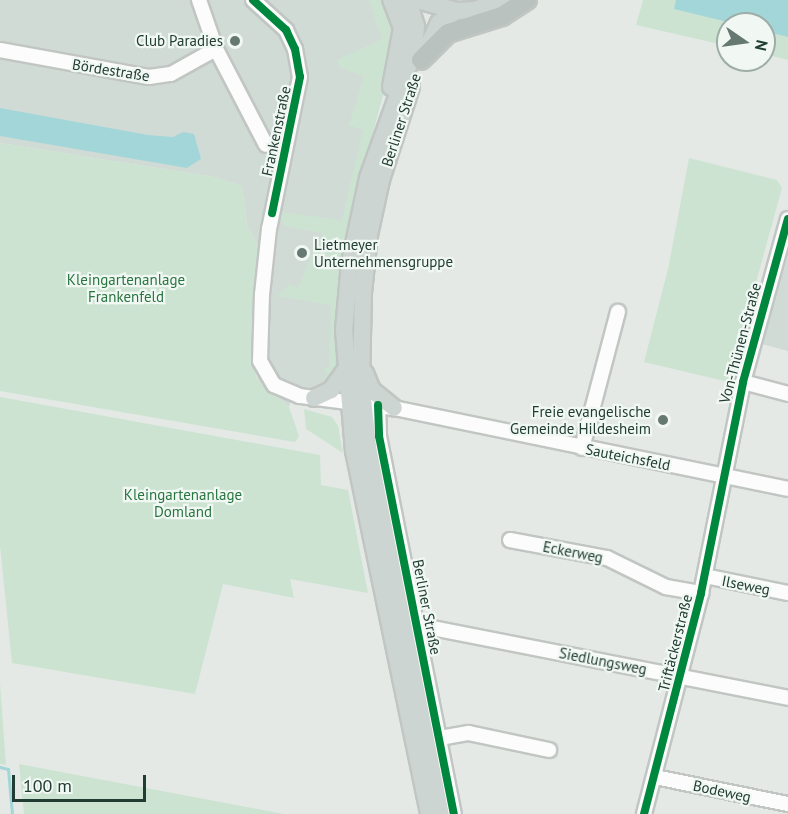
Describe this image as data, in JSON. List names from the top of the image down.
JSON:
{
  "streets": {
    "main road": ["Berliner Straße"],
    "street": [
      "Bördestraße",
      "Frankenstraße",
      "Von-Thünen-Straße",
      "Sauteichsfeld",
      "Eckerweg",
      "Ilseweg",
      "Triftäckerstraße",
      "Siedlungsweg",
      "Bodeweg"
    ]
  },
  "crossings": [
    ["Bördestraße", "Frankenstraße"],
    ["Berliner Straße", "Sauteichsfeld"],
    ["Berliner Straße", "Siedlungsweg"],
    ["Von-Thünen-Straße", "Sauteichsfeld"],
    ["Von-Thünen-Straße", "Triftäckerstraße"],
    ["Sauteichsfeld", "Triftäckerstraße"],
    ["Eckerweg", "Triftäckerstraße"],
    ["Ilseweg", "Triftäckerstraße"],
    ["Triftäckerstraße", "Siedlungsweg"],
    ["Triftäckerstraße", "Bodeweg"]
  ],
  "parks": ["Kleingartenanlage Frankenfeld", "Kleingartenanlage Domland"],
  "places": ["Club Paradies", "Lietmeyer Unternehmensgruppe", "Freie evangelische Gemeinde Hildesheim"],
  "scale_bar": "100 m",
  "north": "right"
}
